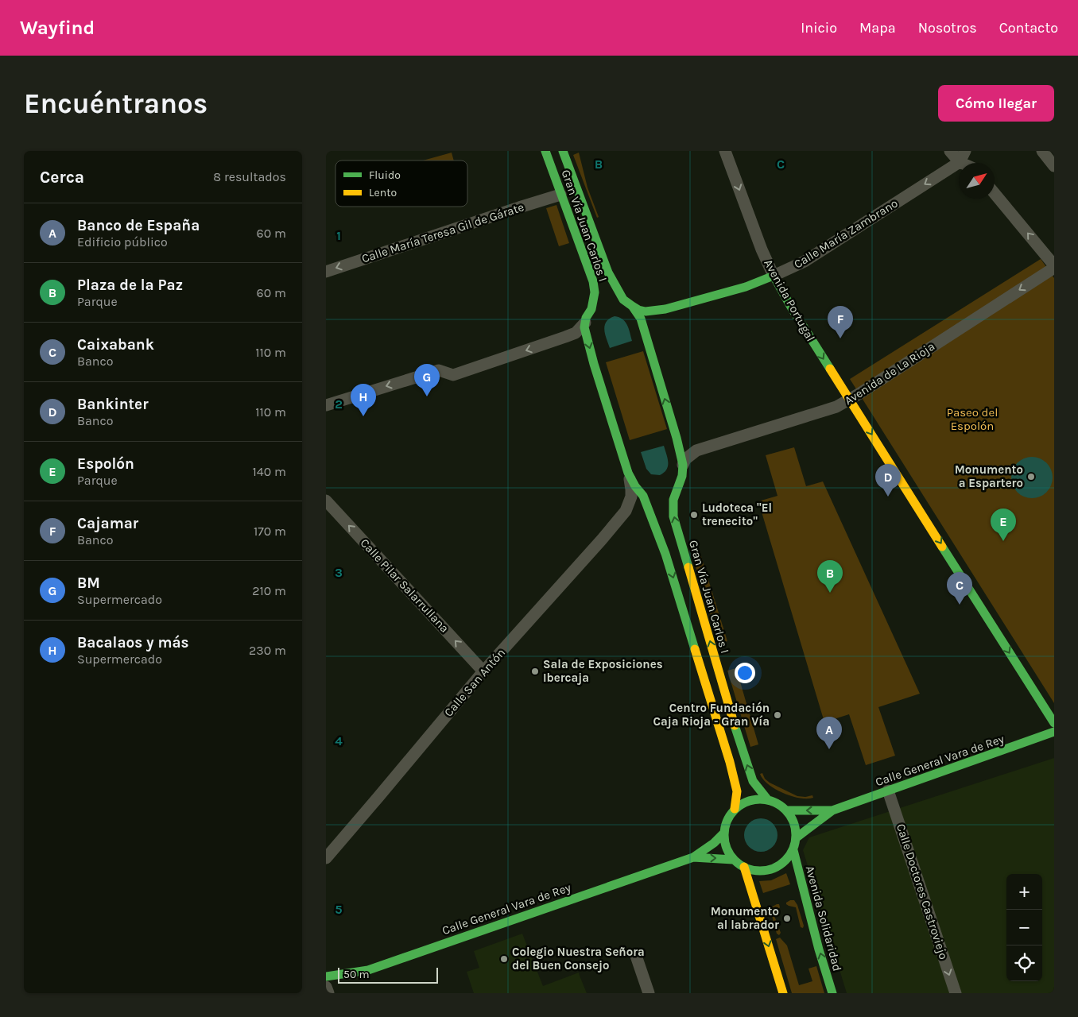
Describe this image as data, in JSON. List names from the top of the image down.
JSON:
{
  "streets": {
    "main road": [
      "Gran Vía Juan Carlos I",
      "Calle María Zambrano",
      "Avenida Portugal",
      "Calle General Vara de Rey",
      "Avenida Solidaridad"
    ],
    "street": [
      "Calle María Teresa Gil de Gárate",
      "Avenida de La Rioja",
      "Calle Pilar Salarrullana",
      "Calle San Antón",
      "Calle Doctores Castroviejo"
    ]
  },
  "crossings": [
    ["Gran Vía Juan Carlos I", "Calle María Teresa Gil de Gárate"],
    ["Gran Vía Juan Carlos I", "Calle María Zambrano"],
    ["Gran Vía Juan Carlos I", "Avenida de La Rioja"],
    ["Gran Vía Juan Carlos I", "Calle General Vara de Rey"],
    ["Gran Vía Juan Carlos I", "Avenida Solidaridad"],
    ["Calle María Zambrano", "Avenida Portugal"],
    ["Avenida Portugal", "Avenida de La Rioja"],
    ["Calle Pilar Salarrullana", "Calle San Antón"],
    ["Calle General Vara de Rey", "Calle Doctores Castroviejo"],
    ["Calle General Vara de Rey", "Avenida Solidaridad"]
  ],
  "one_way": [
    "Calle María Teresa Gil de Gárate",
    "Calle María Zambrano",
    "Avenida Portugal",
    "Avenida de La Rioja",
    "Calle Pilar Salarrullana",
    "Calle Doctores Castroviejo"
  ],
  "parks": ["Paseo del Espolón"],
  "places": [
    "Monumento a Espartero",
    "Ludoteca \"El trenecito\"",
    "Sala de Exposiciones Ibercaja",
    "Centro Fundación Caja Rioja - Gran Vía",
    "Monumento al labrador",
    "Colegio Nuestra Señora del Buen Consejo"
  ],
  "legend": ["Fluido", "Lento"],
  "scale_bar": "50 m",
  "north": "top right",
  "page": {
    "header": "Wayfind",
    "nav": [
      "Inicio",
      "Mapa",
      "Nosotros",
      "Contacto"
    ],
    "buttons": "Cómo llegar",
    "title": "Encuéntranos",
    "heading": ["Cerca", "8 resultados"],
    "list": [
      {
        "mark": "A",
        "name": "Banco de España",
        "note": "Edificio público",
        "value": "60 m"
      },
      {
        "mark": "B",
        "name": "Plaza de la Paz",
        "note": "Parque",
        "value": "60 m"
      },
      {
        "mark": "C",
        "name": "Caixabank",
        "note": "Banco",
        "value": "110 m"
      },
      {
        "mark": "D",
        "name": "Bankinter",
        "note": "Banco",
        "value": "110 m"
      },
      {
        "mark": "E",
        "name": "Espolón",
        "note": "Parque",
        "value": "140 m"
      },
      {
        "mark": "F",
        "name": "Cajamar",
        "note": "Banco",
        "value": "170 m"
      },
      {
        "mark": "G",
        "name": "BM",
        "note": "Supermercado",
        "value": "210 m"
      },
      {
        "mark": "H",
        "name": "Bacalaos y más",
        "note": "Supermercado",
        "value": "230 m"
      }
    ],
    "pins": [
      "F",
      "G",
      "H",
      "D",
      "E",
      "B",
      "C",
      "A"
    ],
    "map_buttons": ["+", "−"],
    "scale": "50 m"
  },
  "grid": {
    "columns": ["B", "C"],
    "rows": [
      "1",
      "2",
      "3",
      "4",
      "5"
    ]
  }
}
